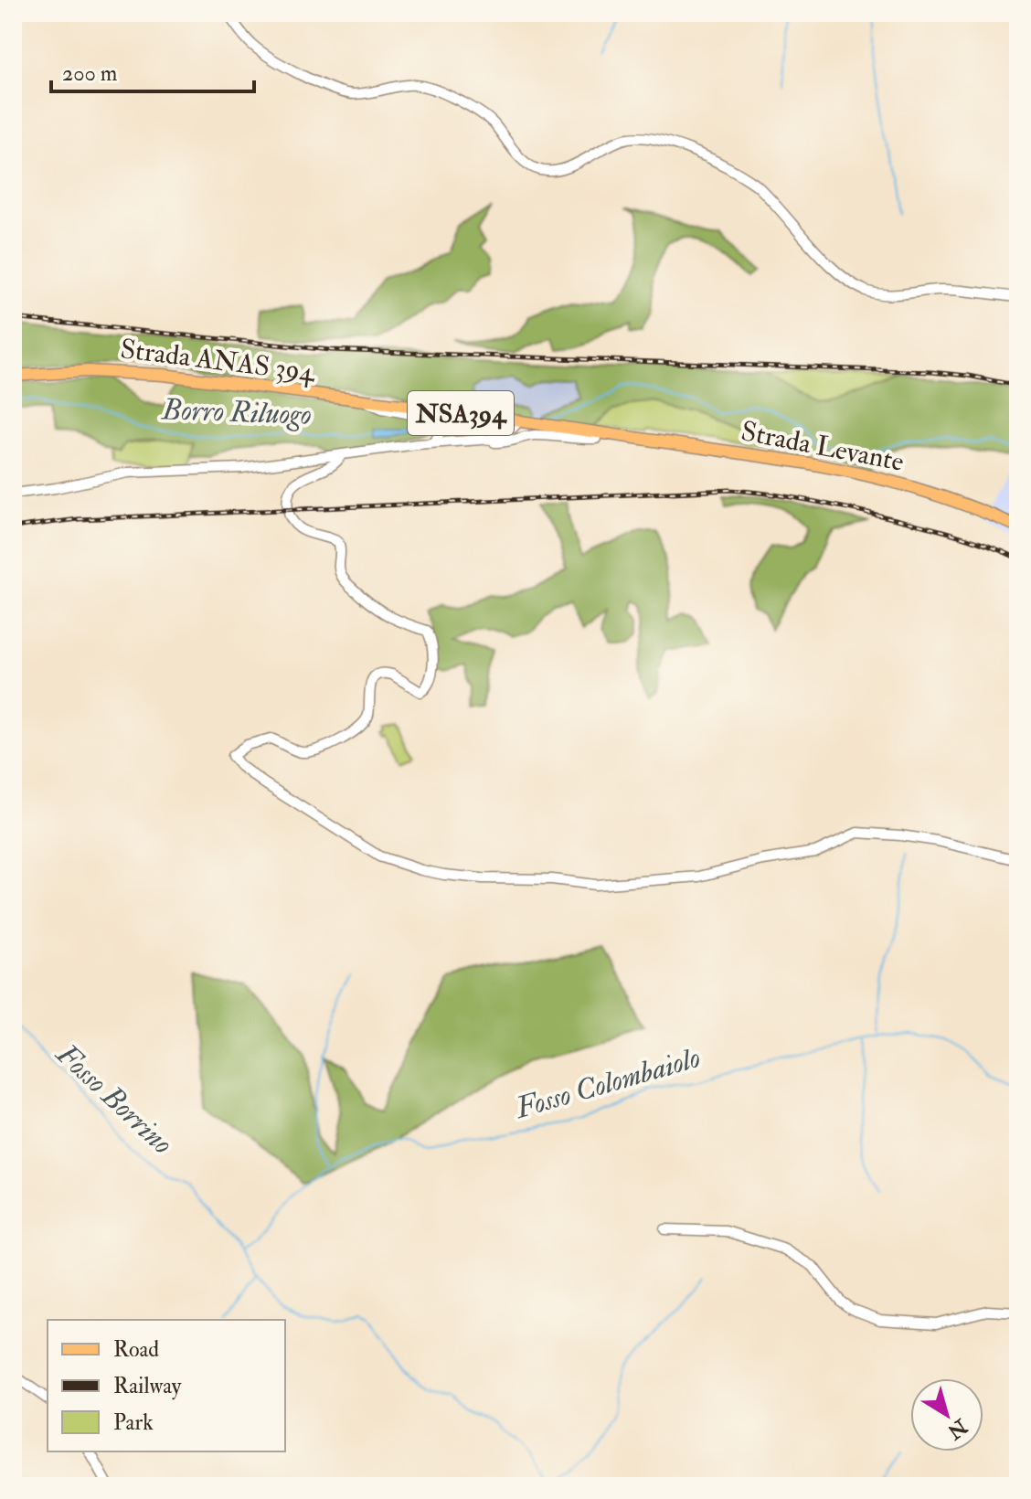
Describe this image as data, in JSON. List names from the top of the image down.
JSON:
{
  "streets": {
    "main road": ["Strada ANAS 394", "NSA394", "Strada Levante"]
  },
  "crossings": [
    ["Strada ANAS 394", "Strada Levante"]
  ],
  "water": ["Borro Riluogo", "Fosso Colombaiolo", "Fosso Borrino"],
  "legend": ["Road", "Railway", "Park"],
  "scale_bar": "200 m",
  "north": "bottom right"
}
